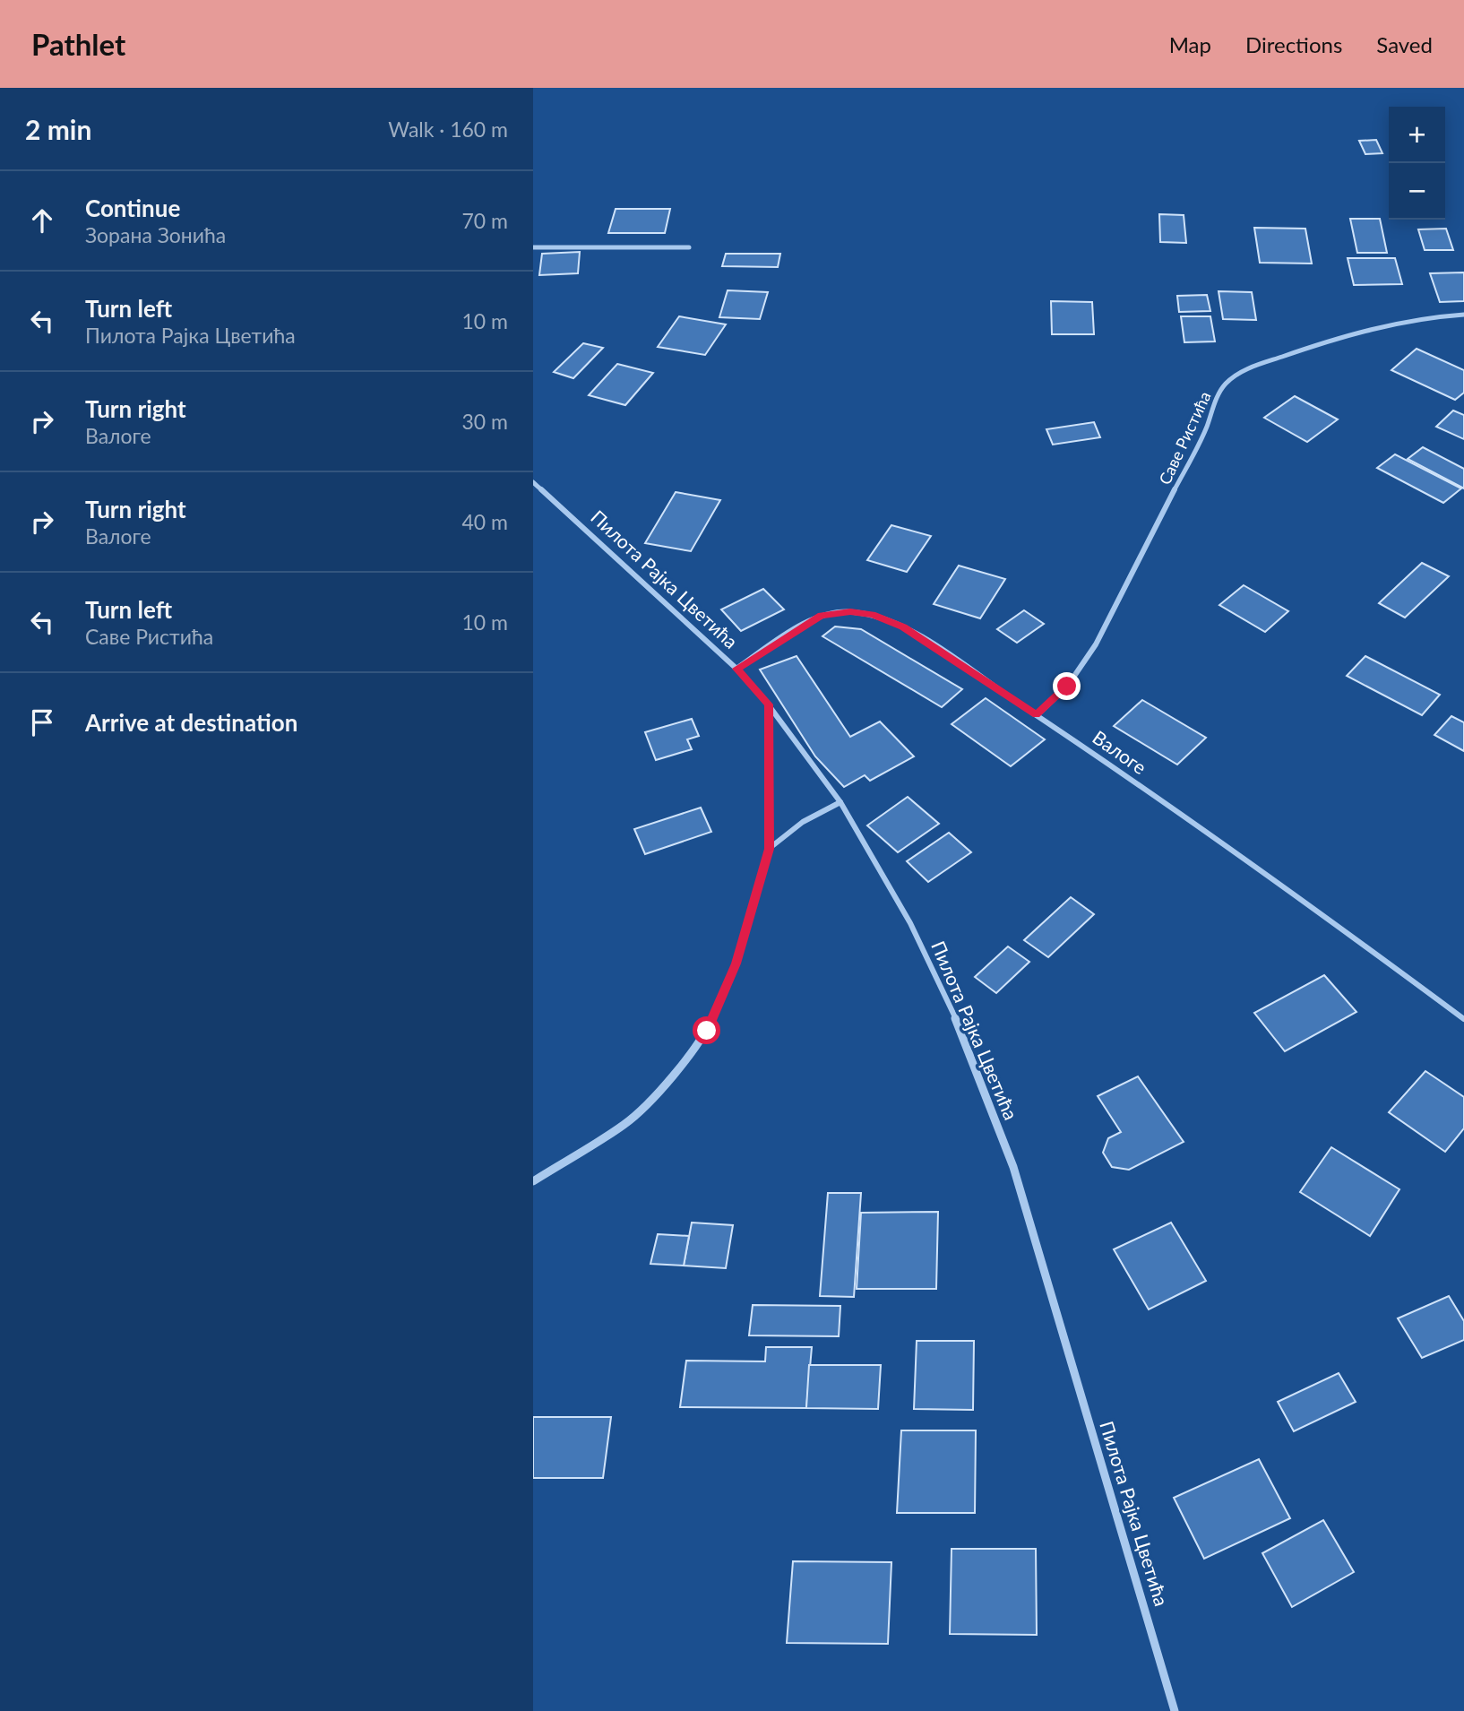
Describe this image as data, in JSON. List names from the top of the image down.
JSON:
{
  "streets": {
    "street": ["Саве Ристића", "Пилота Рајка Цветића", "Валоге"]
  },
  "crossings": [
    ["Саве Ристића", "Валоге"],
    ["Пилота Рајка Цветића", "Валоге"]
  ],
  "page": {
    "header": "Pathlet",
    "nav": ["Map", "Directions", "Saved"],
    "heading": ["2 min", "Walk · 160 m"],
    "map_buttons": ["+", "−"],
    "list": [
      ["Continue", "Зорана Зонића", "70 m"],
      ["Turn left", "Пилота Рајка Цветића", "10 m"],
      ["Turn right", "Валоге", "30 m"],
      ["Turn right", "Валоге", "40 m"],
      ["Turn left", "Саве Ристића", "10 m"],
      "Arrive at destination"
    ]
  }
}
